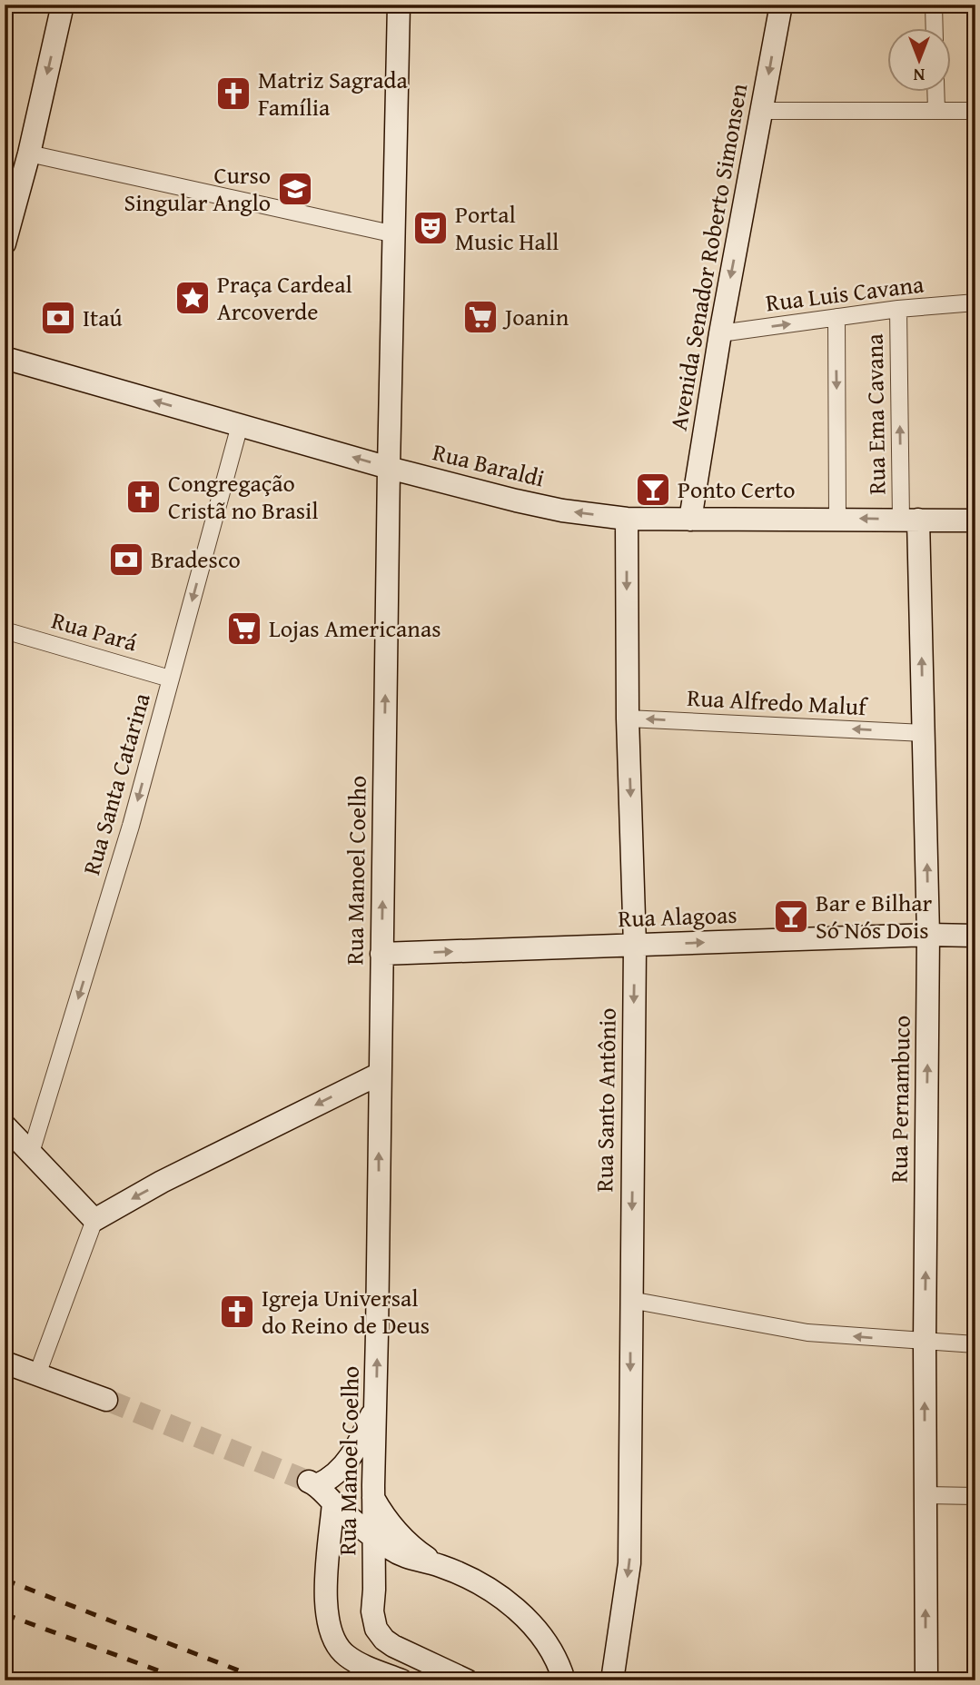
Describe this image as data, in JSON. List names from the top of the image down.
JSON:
{
  "streets": {
    "street": [
      "Avenida Senador Roberto Simonsen",
      "Rua Luis Cavana",
      "Rua Ema Cavana",
      "Rua Baraldi",
      "Rua Pará",
      "Rua Alfredo Maluf",
      "Rua Santa Catarina",
      "Rua Manoel Coelho",
      "Rua Alagoas",
      "Rua Pernambuco",
      "Rua Santo Antônio"
    ]
  },
  "crossings": [
    ["Avenida Senador Roberto Simonsen", "Rua Luis Cavana"],
    ["Avenida Senador Roberto Simonsen", "Rua Baraldi"],
    ["Rua Luis Cavana", "Rua Ema Cavana"],
    ["Rua Ema Cavana", "Rua Baraldi"],
    ["Rua Ema Cavana", "Rua Pernambuco"],
    ["Rua Baraldi", "Rua Santa Catarina"],
    ["Rua Baraldi", "Rua Manoel Coelho"],
    ["Rua Baraldi", "Rua Pernambuco"],
    ["Rua Baraldi", "Rua Santo Antônio"],
    ["Rua Pará", "Rua Santa Catarina"],
    ["Rua Alfredo Maluf", "Rua Pernambuco"],
    ["Rua Alfredo Maluf", "Rua Santo Antônio"],
    ["Rua Manoel Coelho", "Rua Alagoas"],
    ["Rua Alagoas", "Rua Pernambuco"],
    ["Rua Alagoas", "Rua Santo Antônio"]
  ],
  "one_way": [
    "Avenida Senador Roberto Simonsen",
    "Rua Luis Cavana",
    "Rua Baraldi",
    "Rua Alfredo Maluf",
    "Rua Santa Catarina",
    "Rua Manoel Coelho",
    "Rua Alagoas",
    "Rua Pernambuco",
    "Rua Santo Antônio"
  ],
  "places": {
    "church": ["Matriz Sagrada Família", "Congregação Cristã no Brasil", "Igreja Universal do Reino de Deus"],
    "school or university": ["Curso Singular Anglo"],
    "theatre": ["Portal Music Hall"],
    "place": ["Praça Cardeal Arcoverde"],
    "supermarket": ["Joanin", "Lojas Americanas"],
    "bank": ["Itaú", "Bradesco"],
    "bar": ["Ponto Certo", "Bar e Bilhar Só Nós Dois"]
  },
  "north": "bottom"
}
